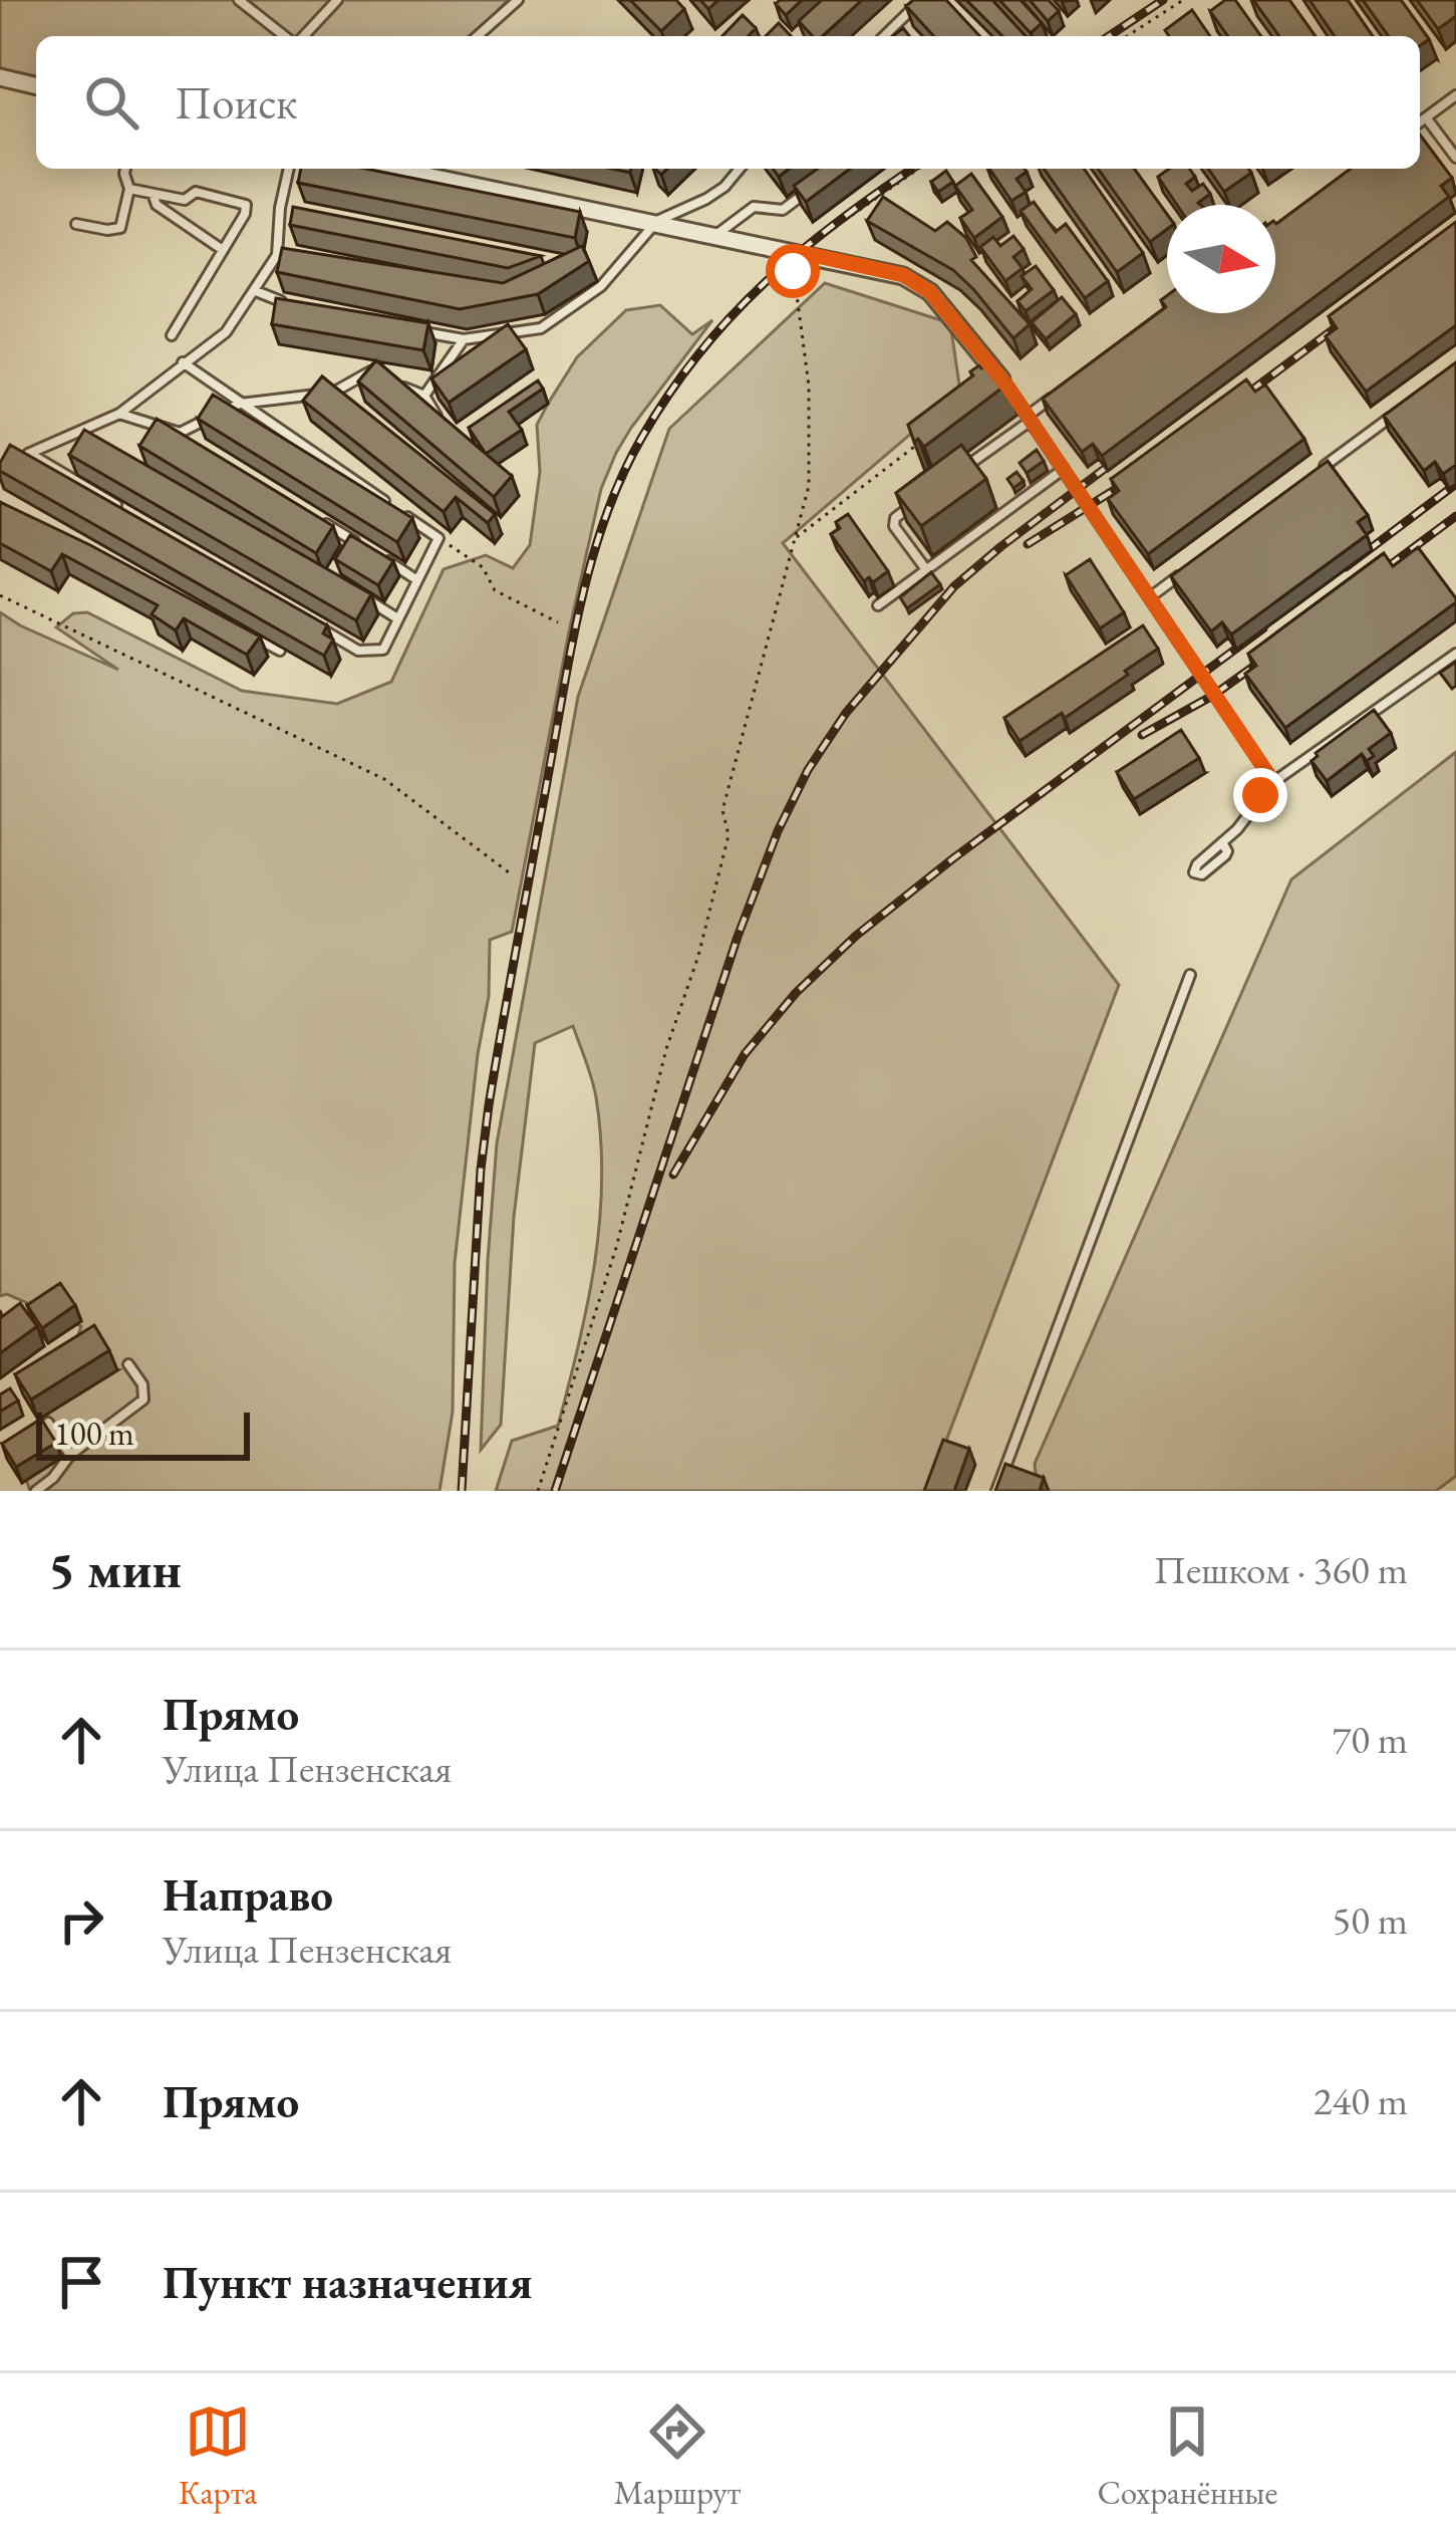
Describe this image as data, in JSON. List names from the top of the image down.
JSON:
{
  "scale_bar": "100 m",
  "north": "right",
  "page": {
    "search": "Поиск",
    "scale": "100 m",
    "heading": ["5 мин", "Пешком · 360 m"],
    "list": [
      ["Прямо", "Улица Пензенская", "70 m"],
      ["Направо", "Улица Пензенская", "50 m"],
      ["Прямо", "240 m"],
      "Пункт назначения"
    ],
    "nav": ["Карта", "Маршрут", "Сохранённые"]
  }
}
